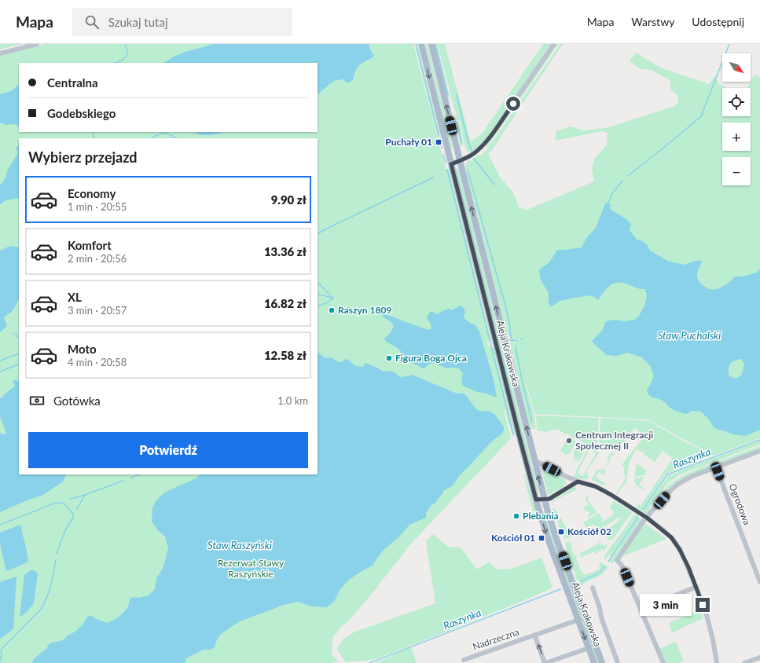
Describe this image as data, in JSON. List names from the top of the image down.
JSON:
{
  "streets": {
    "main road": ["Aleja Krakowska"],
    "street": ["Ogrodowa", "Nadrzeczna"]
  },
  "crossings": [
    ["Aleja Krakowska", "Nadrzeczna"]
  ],
  "water": ["Staw Puchalski", "Raszynka", "Staw Raszyński"],
  "parks": ["Rezerwat Stawy Raszyńskie"],
  "places": {
    "transit": ["Puchały 01", "Kościół 02", "Kościół 01"],
    "other": [
      "Raszyn 1809",
      "Figura Boga Ojca",
      "Centrum Integracji Społecznej II",
      "Plebania"
    ]
  },
  "north": "bottom right",
  "page": {
    "header": "Mapa",
    "search": "Szukaj tutaj",
    "nav": ["Mapa", "Warstwy", "Udostępnij"],
    "map_buttons": ["+", "−"],
    "banner": ["Centralna", "Godebskiego"],
    "heading": "Wybierz przejazd",
    "list": [
      {
        "name": "Economy",
        "note": "1 min · 20:55",
        "value": "9.90 zł"
      },
      {
        "name": "Komfort",
        "note": "2 min · 20:56",
        "value": "13.36 zł"
      },
      {
        "name": "XL",
        "note": "3 min · 20:57",
        "value": "16.82 zł"
      },
      {
        "name": "Moto",
        "note": "4 min · 20:58",
        "value": "12.58 zł"
      }
    ],
    "pay": ["Gotówka", "1.0 km"],
    "buttons": "Potwierdź",
    "bubble": "3 min"
  }
}
